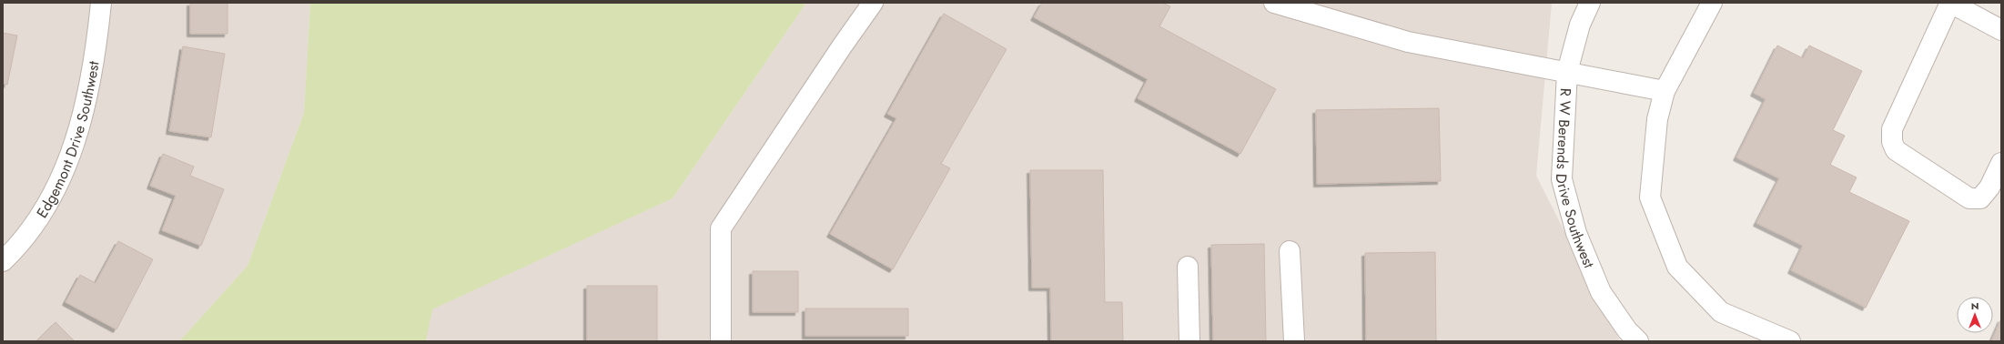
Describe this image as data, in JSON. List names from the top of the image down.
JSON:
{
  "streets": {
    "street": ["Edgemont Drive Southwest", "R W Berends Drive Southwest"]
  },
  "north": "top"
}
